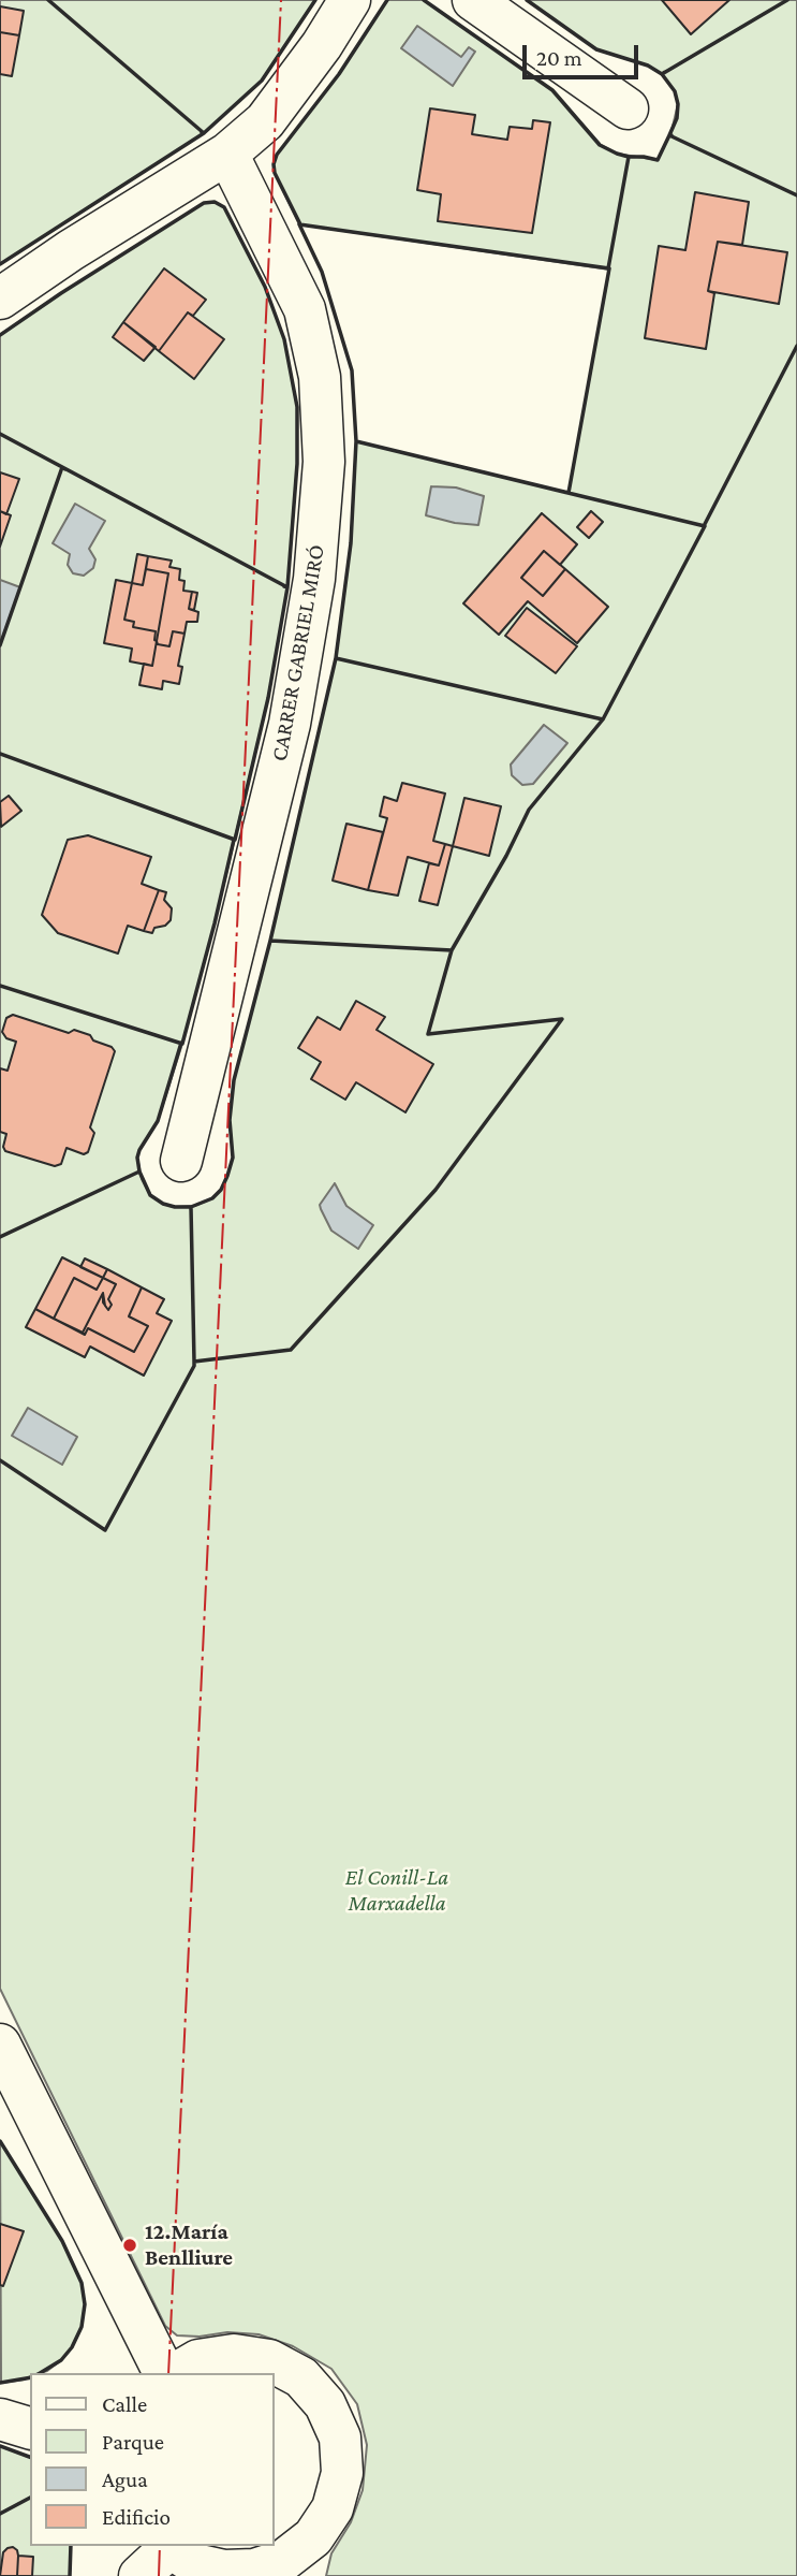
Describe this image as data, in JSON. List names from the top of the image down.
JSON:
{
  "streets": {
    "street": ["CARRER GABRIEL MIRÓ"]
  },
  "parks": ["El Conill-La Marxadella"],
  "places": ["12.María Benlliure"],
  "legend": [
    "Calle",
    "Parque",
    "Agua",
    "Edificio"
  ],
  "scale_bar": "20 m"
}
